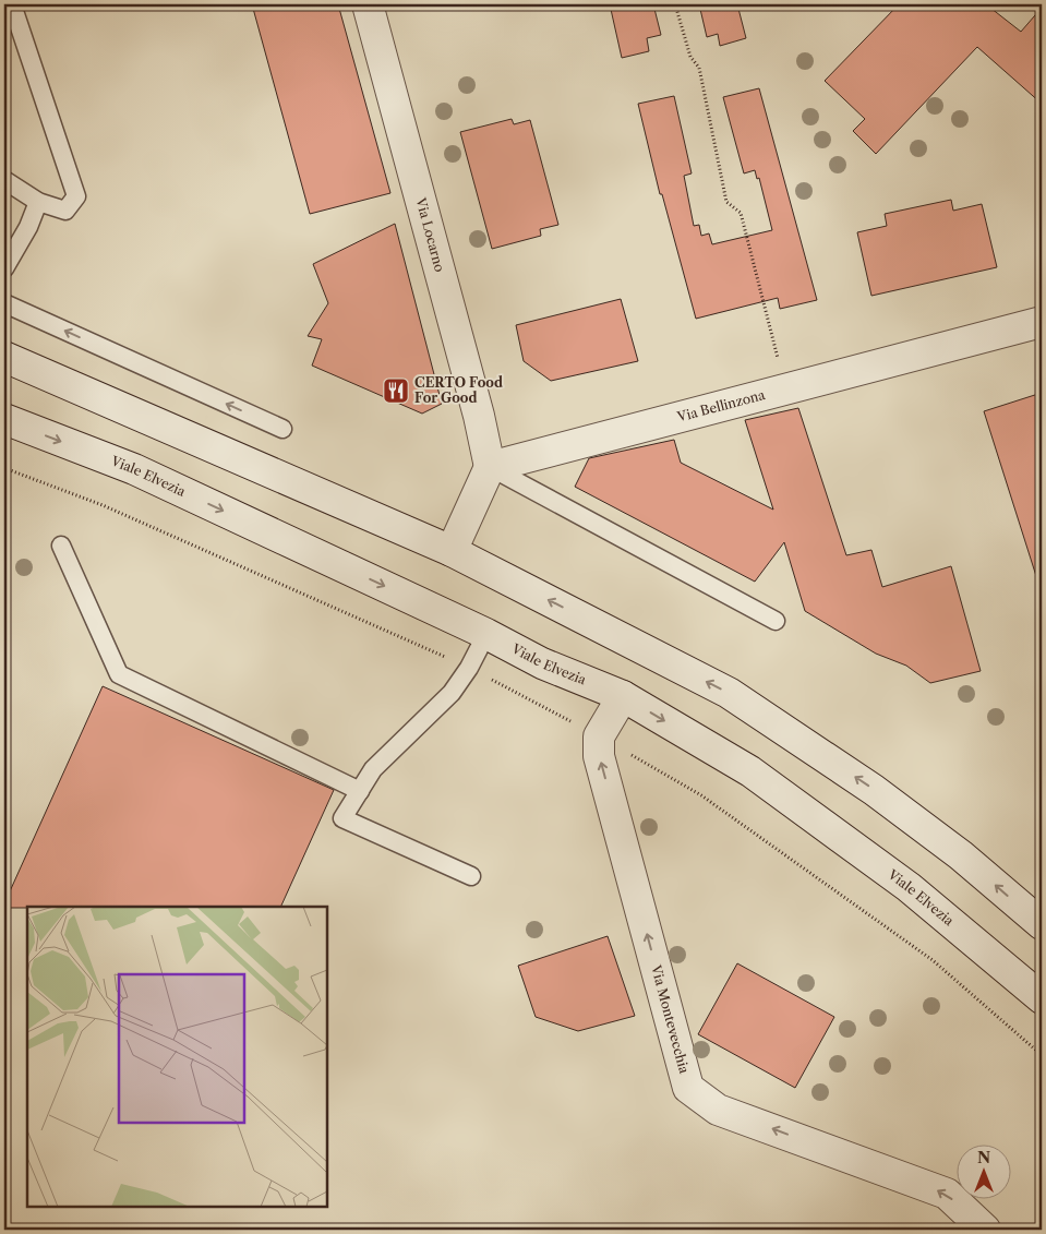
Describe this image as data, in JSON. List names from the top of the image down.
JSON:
{
  "streets": {
    "main road": [
      "Via Locarno",
      "Via Bellinzona",
      "Viale Elvezia",
      "Via Montevecchia"
    ]
  },
  "crossings": [
    ["Via Locarno", "Via Bellinzona"]
  ],
  "one_way": ["Via Montevecchia"],
  "places": {
    "restaurant": ["CERTO Food For Good"]
  },
  "north": "top"
}
